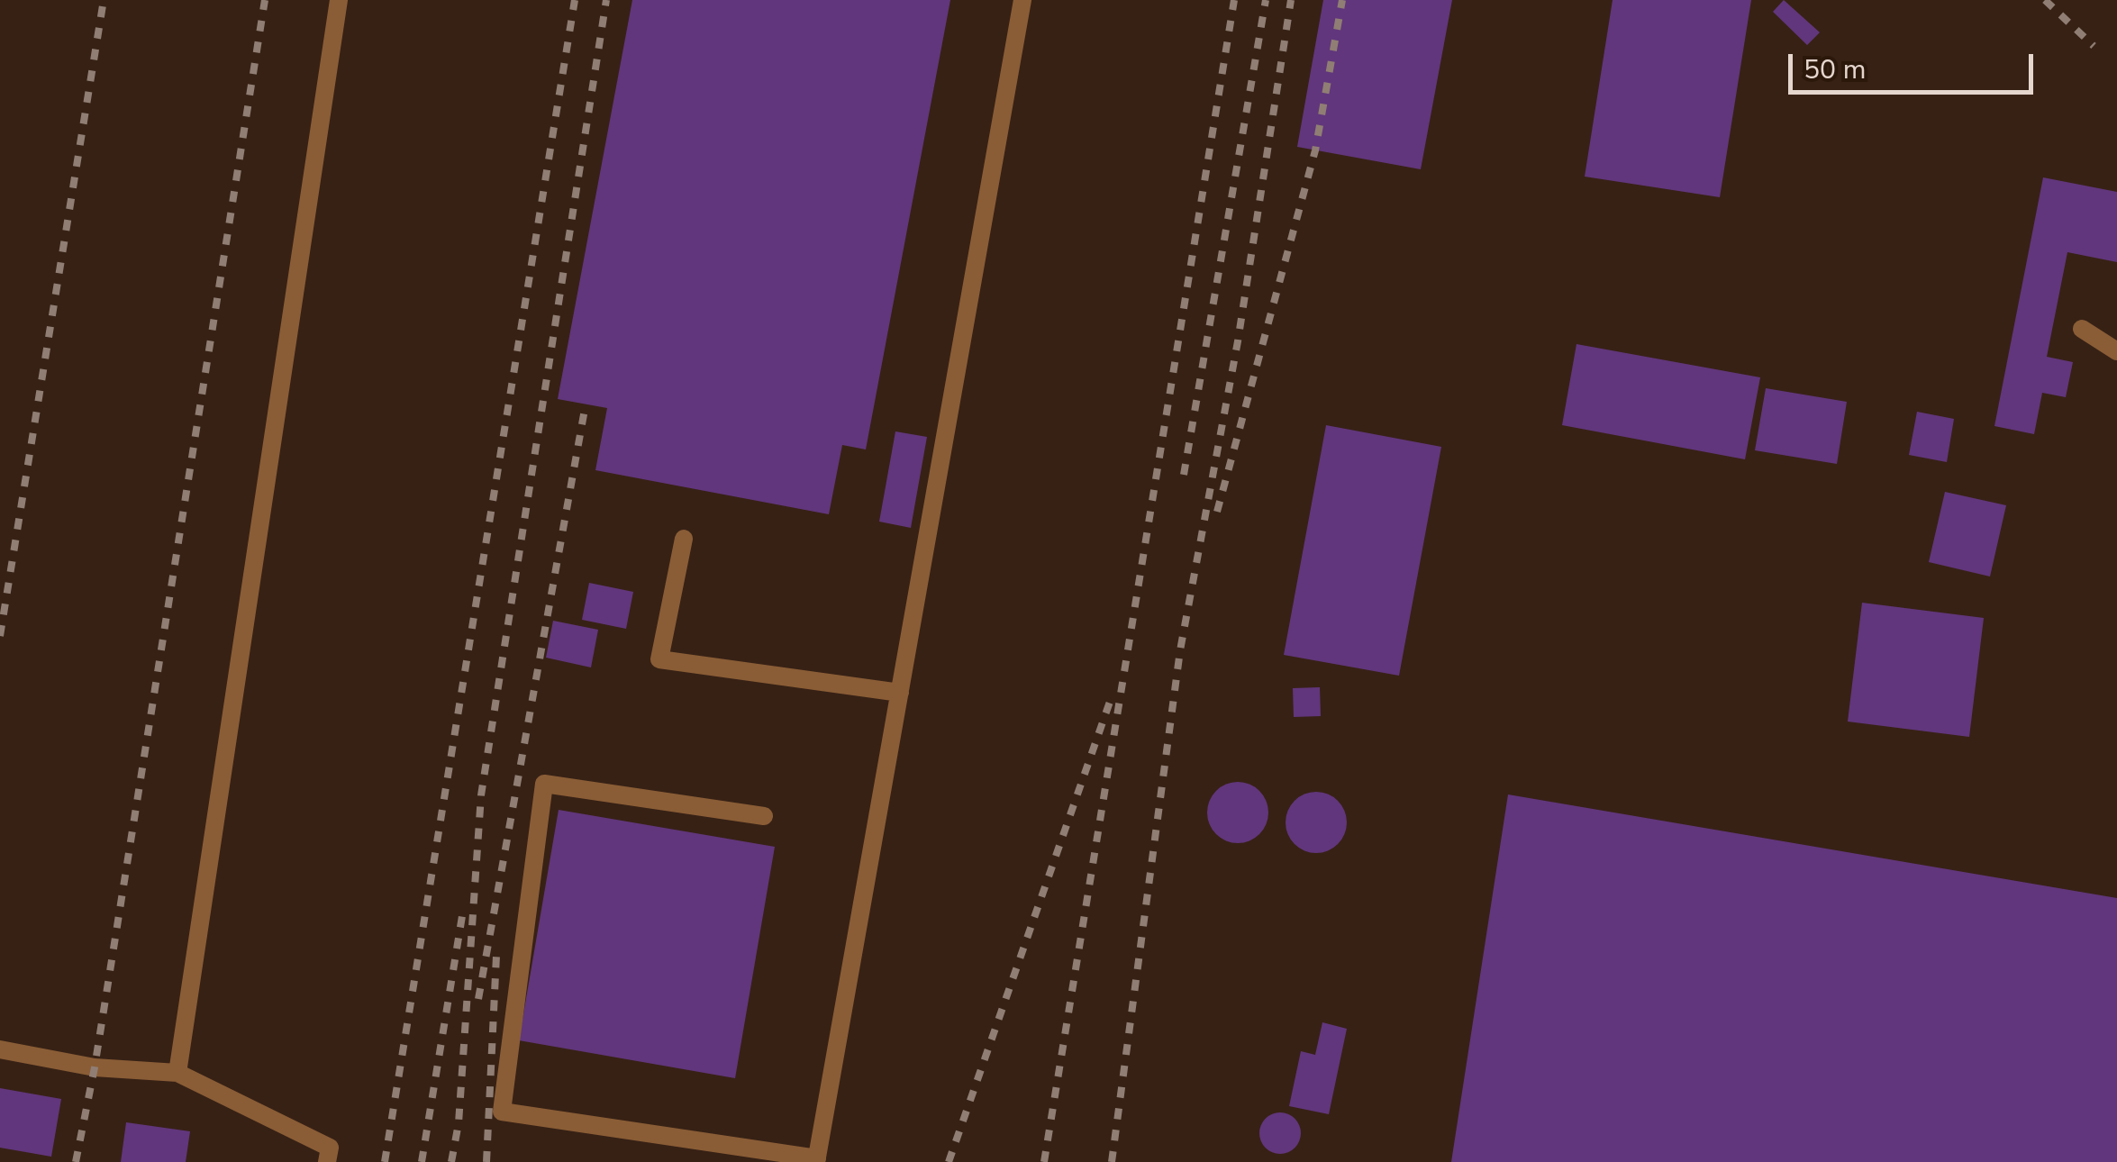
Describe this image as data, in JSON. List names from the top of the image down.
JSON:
{
  "scale_bar": "50 m"
}
